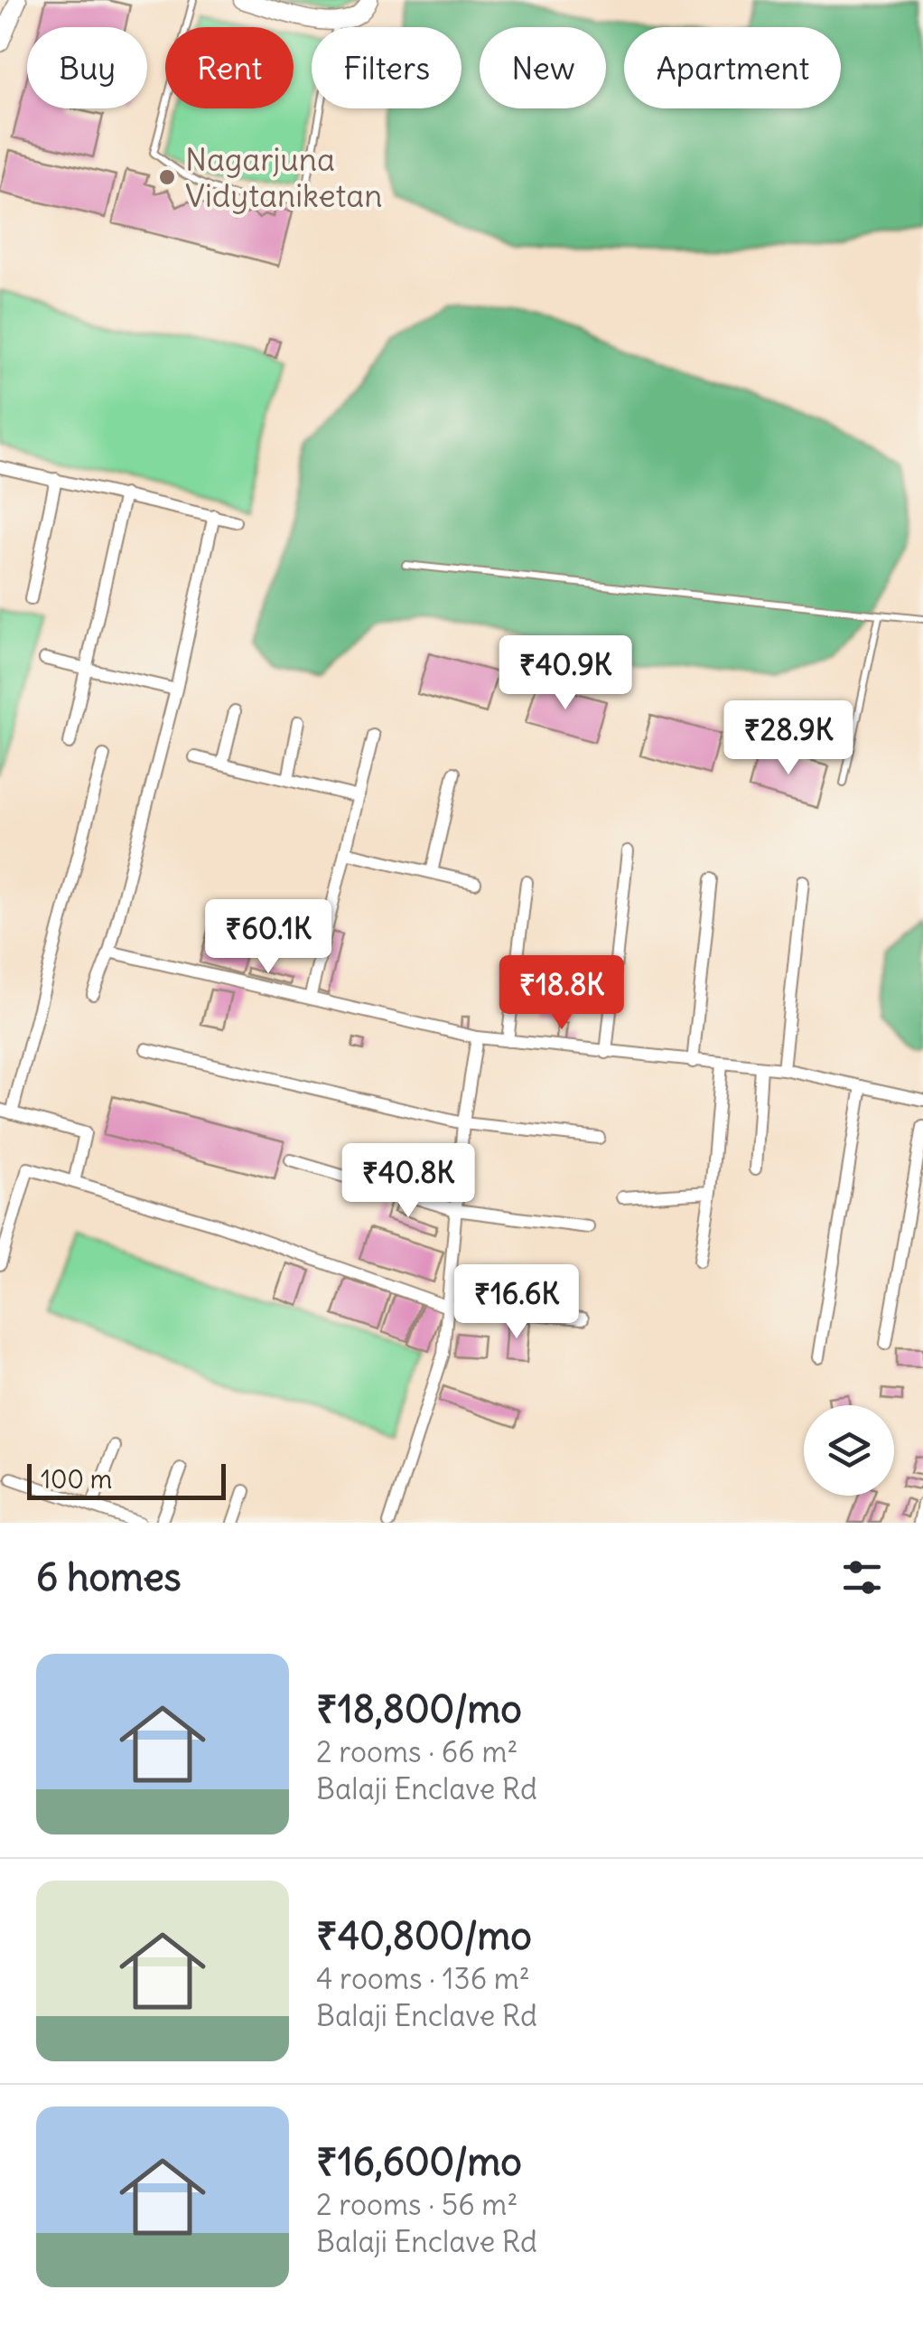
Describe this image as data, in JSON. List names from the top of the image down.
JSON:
{
  "places": ["Nagarjuna Vidytaniketan"],
  "scale_bar": "100 m",
  "page": {
    "chip": [
      "Buy",
      "Rent",
      "Filters",
      "New",
      "Apartment"
    ],
    "price": [
      "₹40.9K",
      "₹28.9K",
      "₹60.1K",
      "₹18.8K",
      "₹40.8K",
      "₹16.6K"
    ],
    "scale": "100 m",
    "heading": "6 homes",
    "list": [
      {
        "name": "₹18,800/mo",
        "note": "2 rooms · 66 m² · Balaji Enclave Rd"
      },
      {
        "name": "₹40,800/mo",
        "note": "4 rooms · 136 m² · Balaji Enclave Rd"
      },
      {
        "name": "₹16,600/mo",
        "note": "2 rooms · 56 m² · Balaji Enclave Rd"
      }
    ]
  }
}
